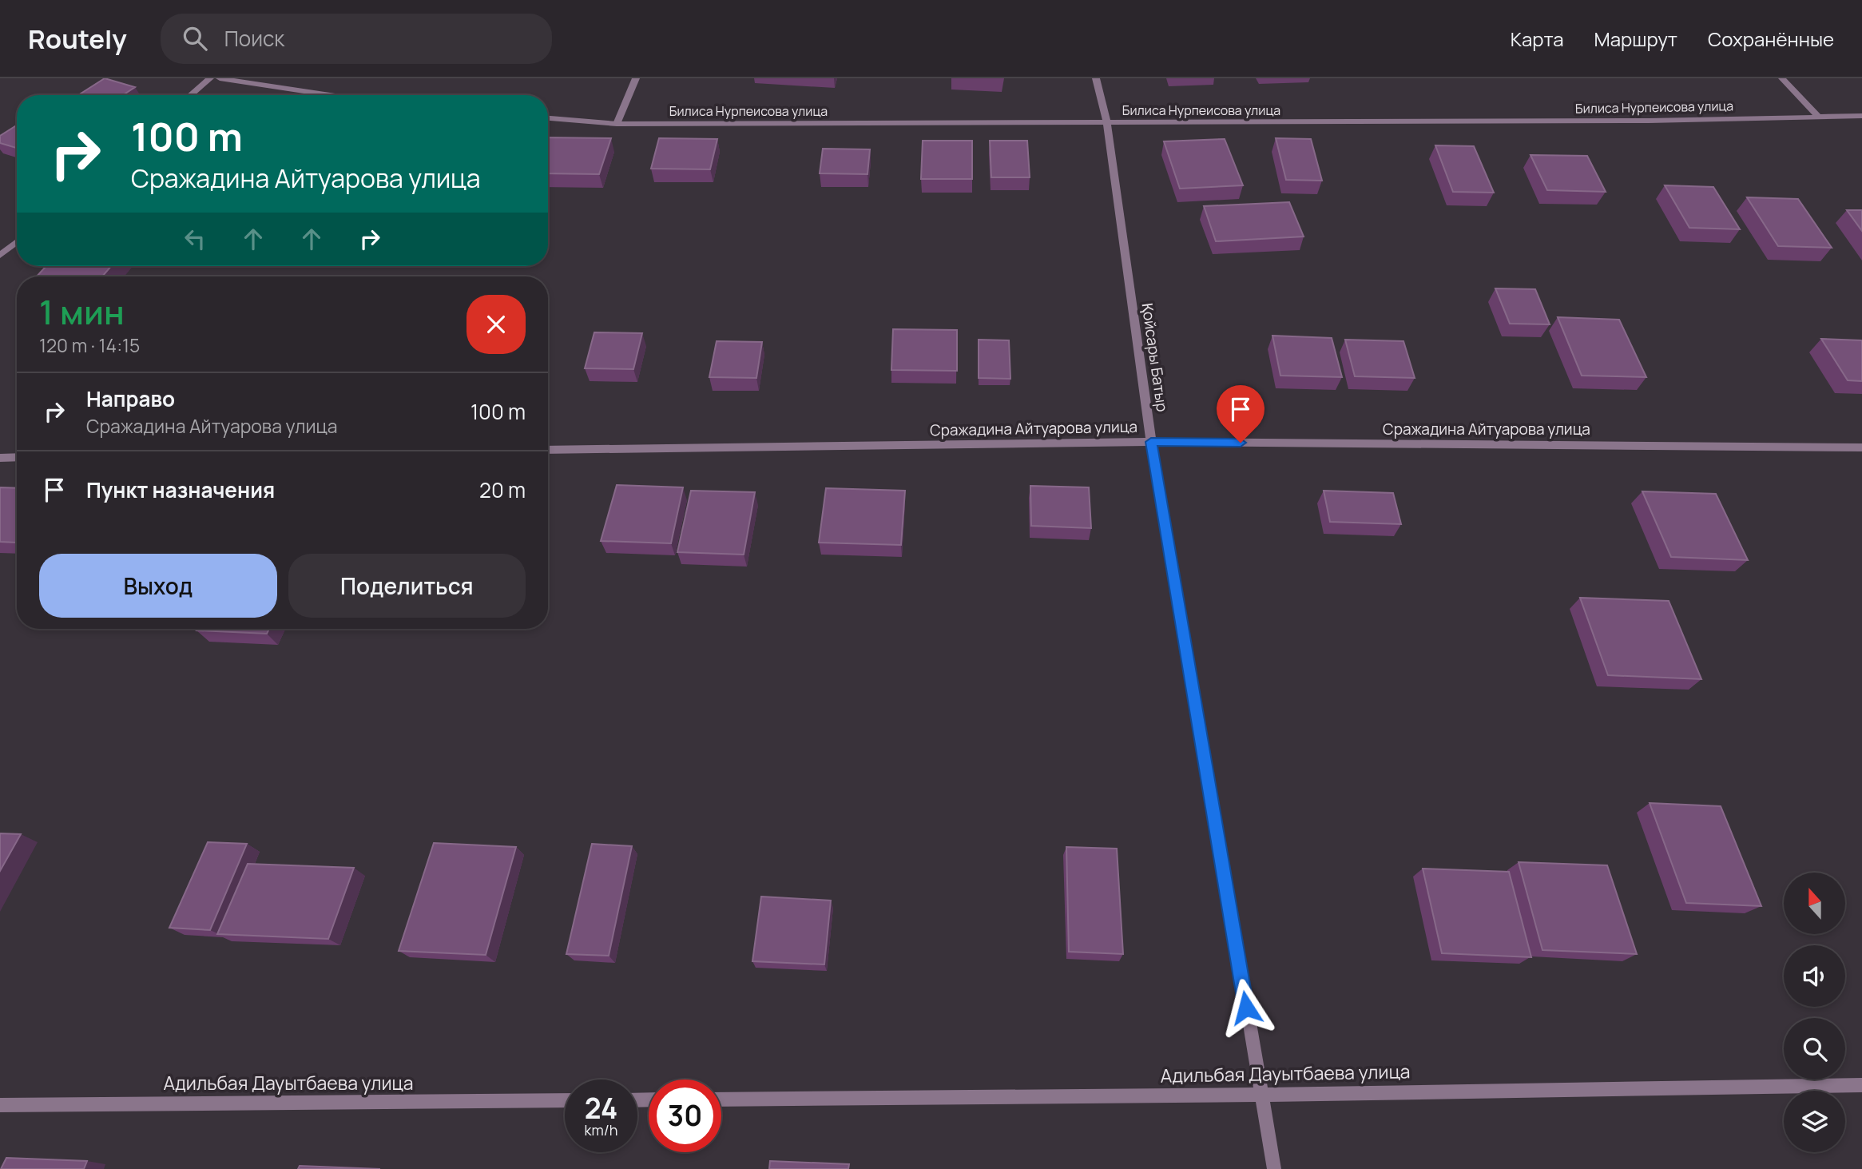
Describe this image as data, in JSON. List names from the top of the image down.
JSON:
{
  "streets": {
    "street": [
      "Билиса Нурпеисова улица",
      "Қойсары Батыр",
      "Сражадина Айтуарова улица",
      "Адильбая Дауытбаева улица"
    ]
  },
  "crossings": [
    ["Билиса Нурпеисова улица", "Қойсары Батыр"],
    ["Қойсары Батыр", "Сражадина Айтуарова улица"],
    ["Қойсары Батыр", "Адильбая Дауытбаева улица"]
  ],
  "north": "top",
  "page": {
    "header": "Routely",
    "search": "Поиск",
    "nav": ["Карта", "Маршрут", "Сохранённые"],
    "turn": ["100 m", "Сражадина Айтуарова улица"],
    "heading": ["1 мин", "120 m · 14:15"],
    "list": [
      {
        "name": "Направо",
        "note": "Сражадина Айтуарова улица",
        "value": "100 m"
      },
      {
        "name": "Пункт назначения",
        "value": "20 m"
      }
    ],
    "buttons": ["Выход", "Поделиться"],
    "speed": "24 km/h",
    "limit": "30"
  }
}
